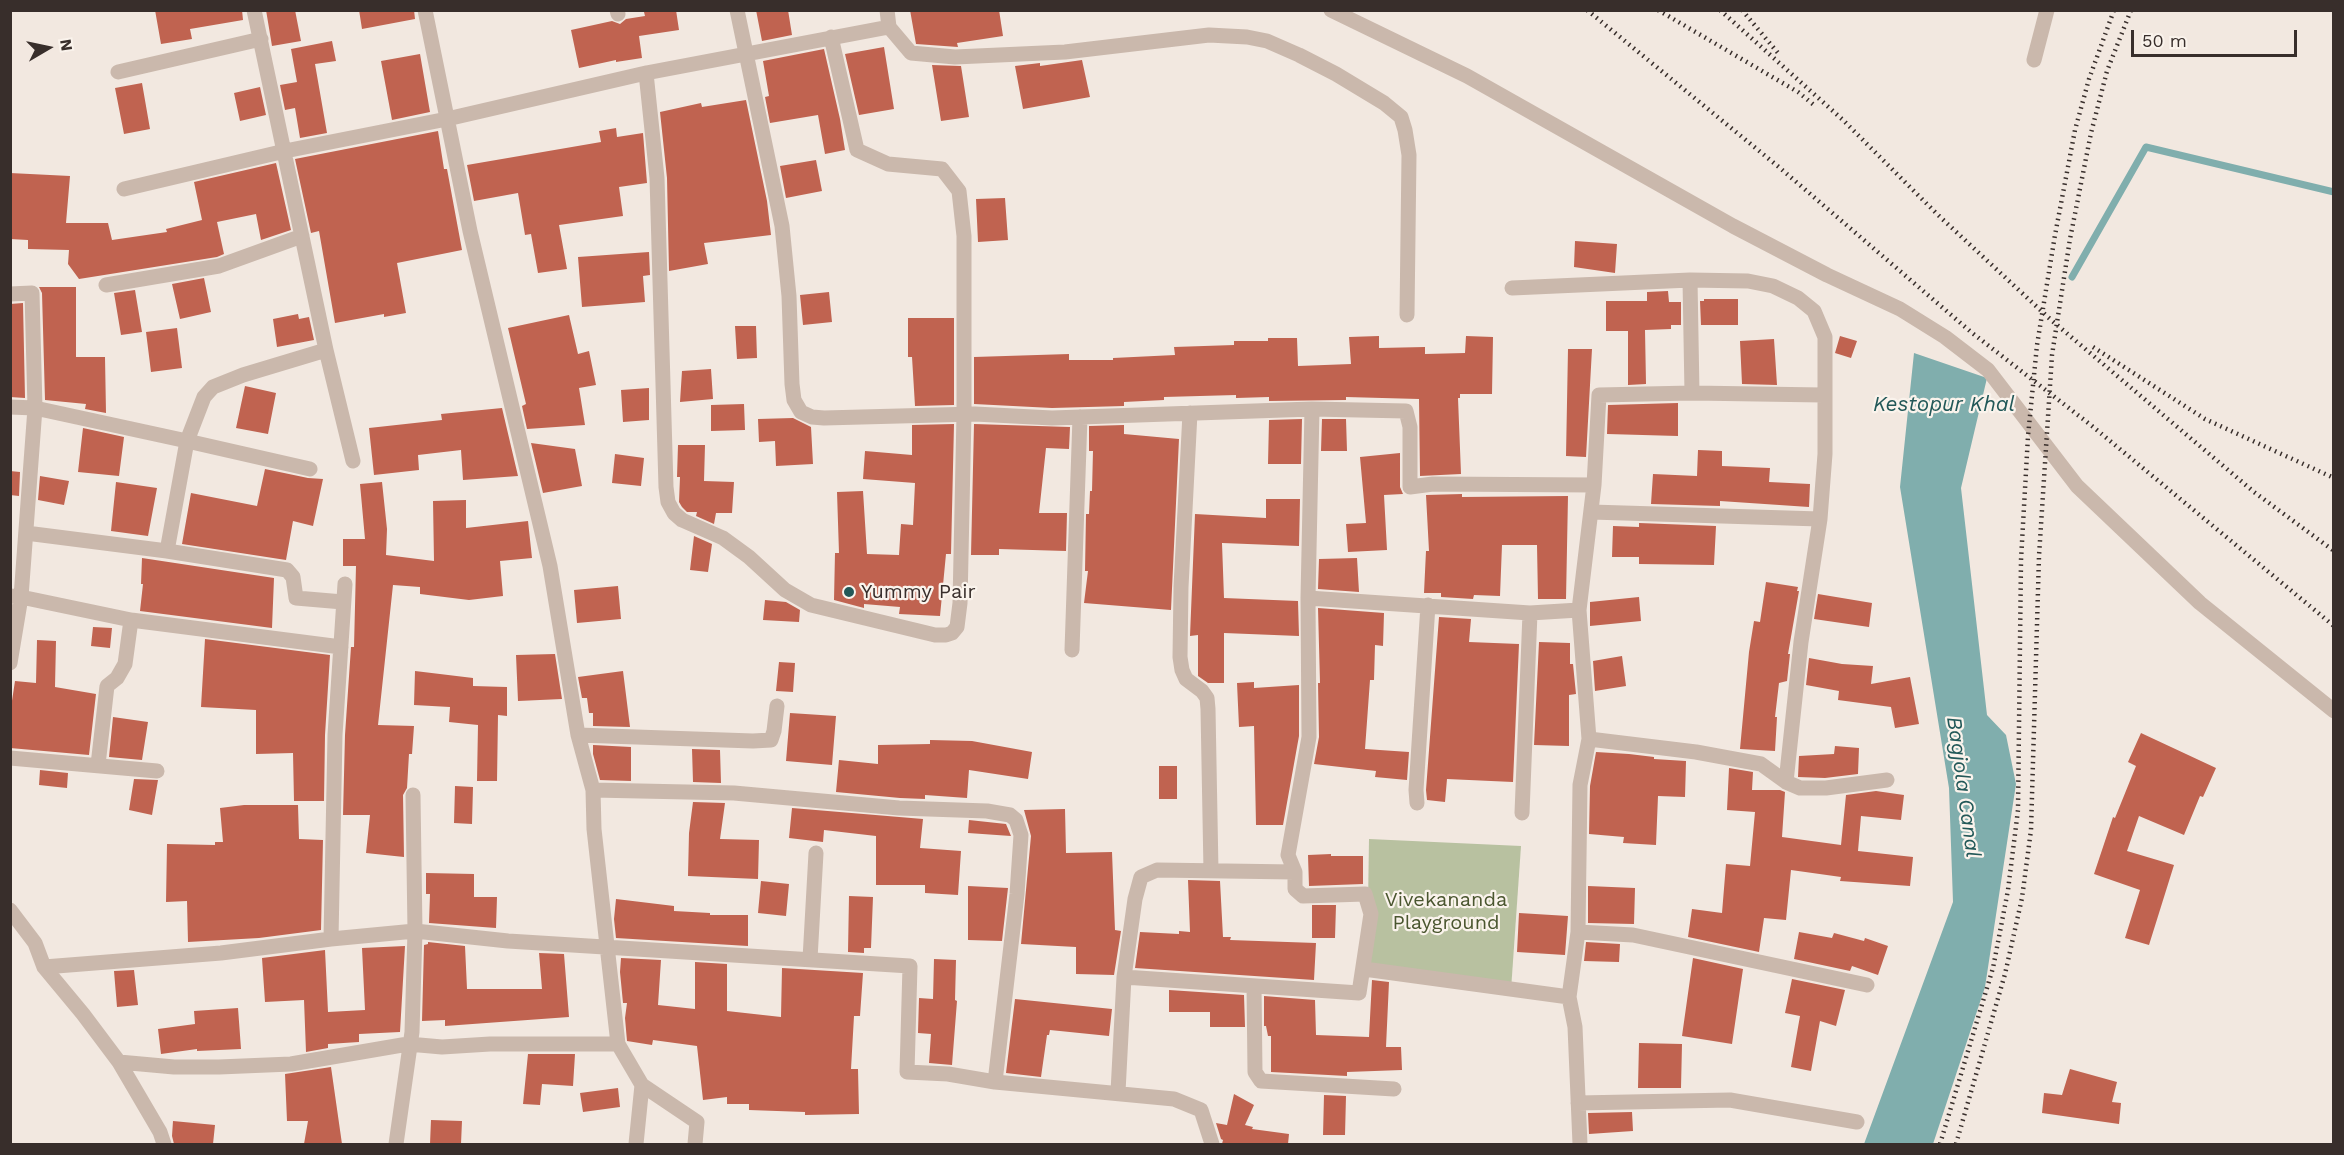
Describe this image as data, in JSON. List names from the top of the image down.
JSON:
{
  "water": ["Kestopur Khal", "Bagjola Canal"],
  "parks": ["Vivekananda Playground"],
  "places": ["Yummy Pair"],
  "scale_bar": "50 m",
  "north": "right"
}
